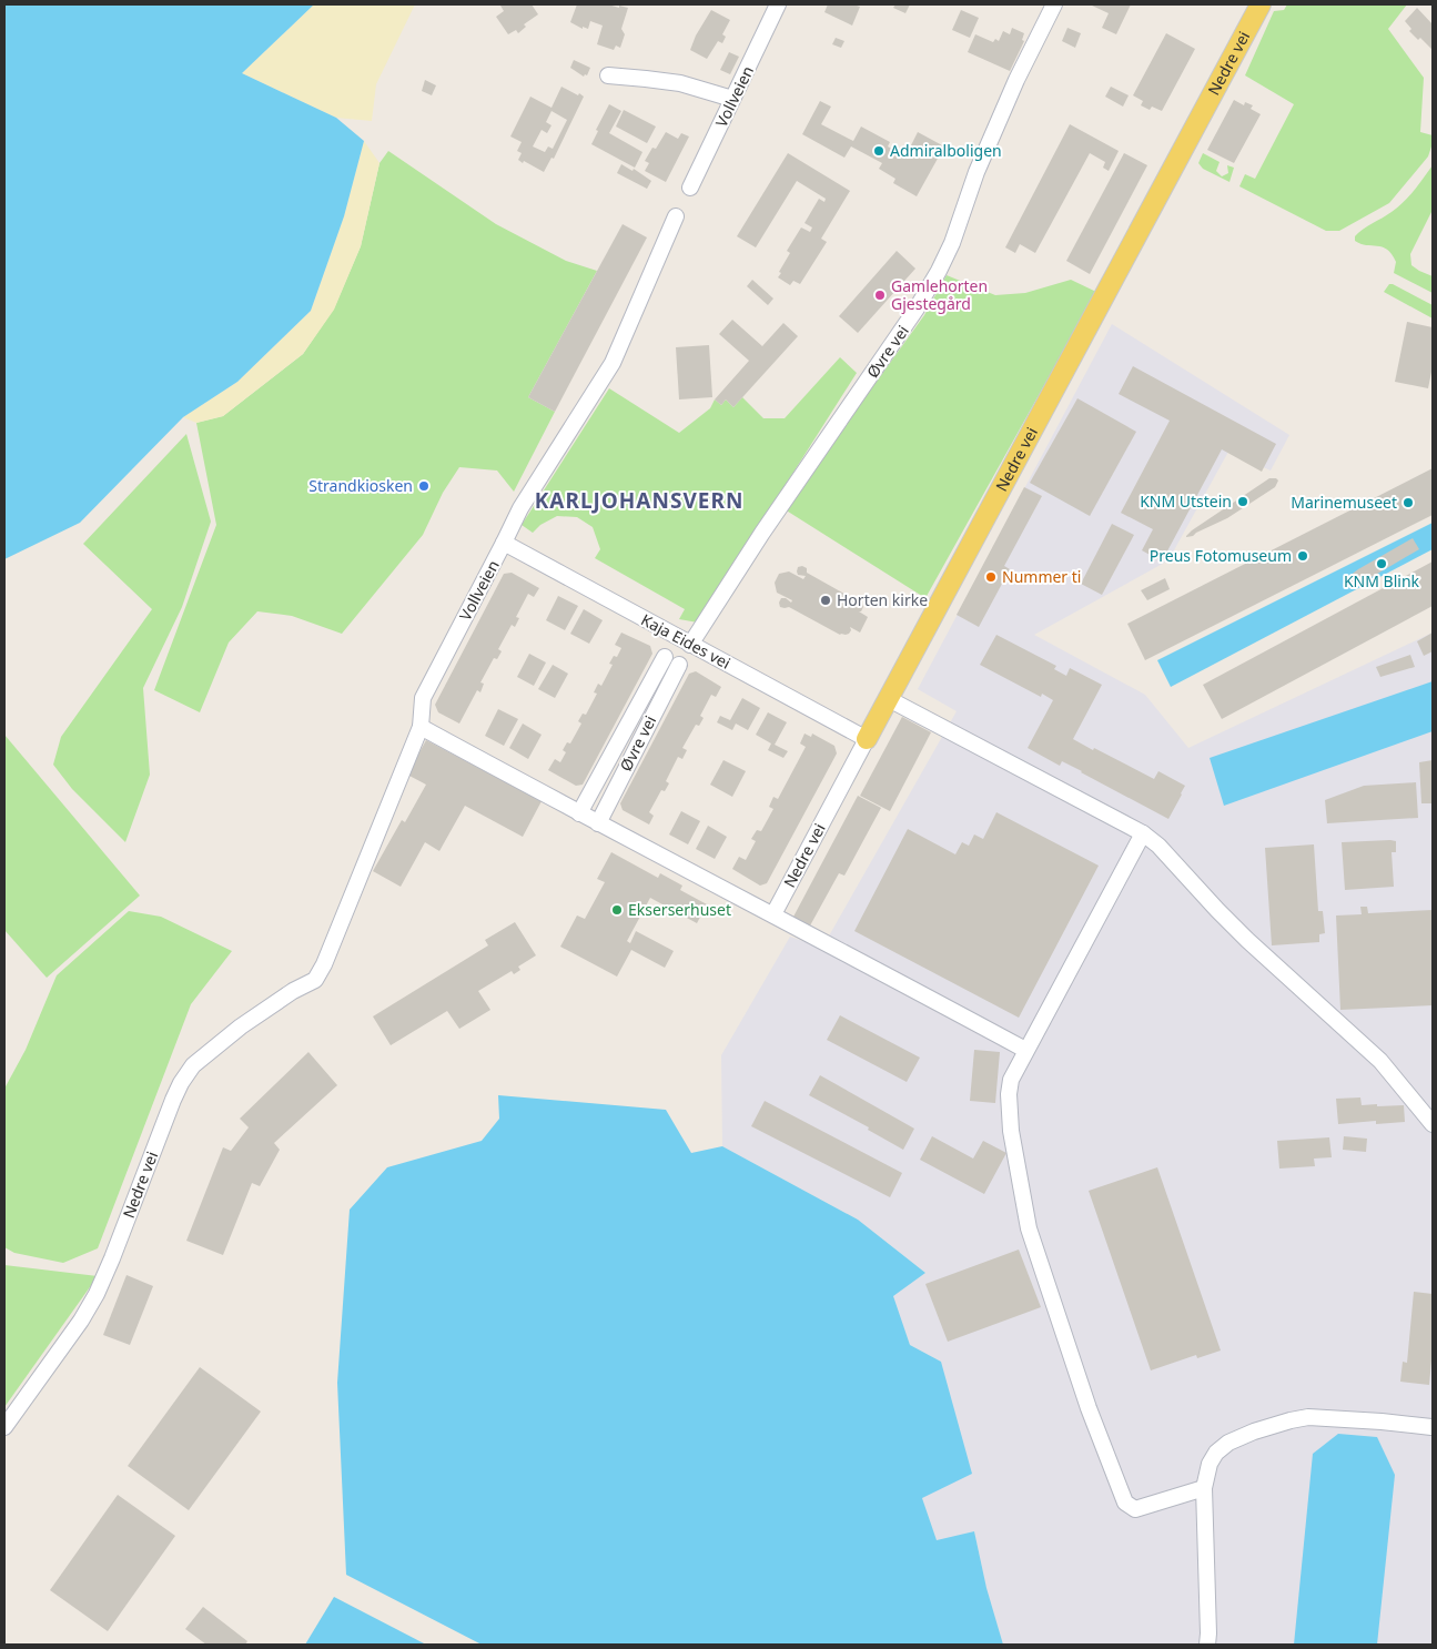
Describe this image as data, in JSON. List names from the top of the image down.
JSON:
{
  "streets": {
    "main road": ["Nedre vei"],
    "street": ["Vollveien", "Øvre vei", "Kaja Eides vei"]
  },
  "crossings": [
    ["Nedre vei", "Vollveien"],
    ["Nedre vei", "Kaja Eides vei"],
    ["Vollveien", "Kaja Eides vei"],
    ["Øvre vei", "Kaja Eides vei"]
  ],
  "districts": ["KARLJOHANSVERN"],
  "places": [
    "Admiralboligen",
    "Gamlehorten Gjestegård",
    "Strandkiosken",
    "KNM Utstein",
    "Marinemuseet",
    "Preus Fotomuseum",
    "KNM Blink",
    "Nummer ti",
    "Horten kirke",
    "Ekserserhuset"
  ]
}
